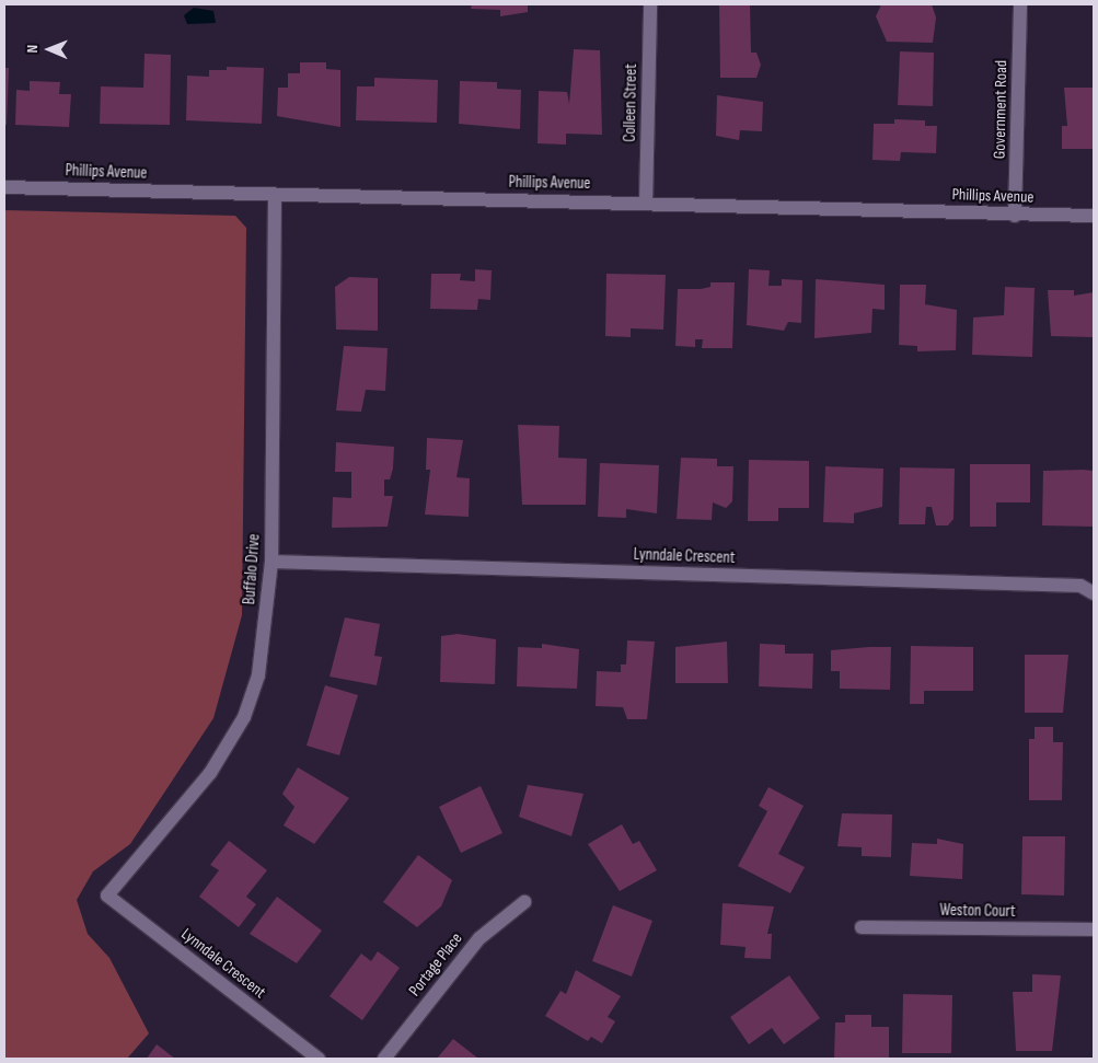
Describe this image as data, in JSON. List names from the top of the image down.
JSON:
{
  "streets": {
    "street": [
      "Colleen Street",
      "Government Road",
      "Phillips Avenue",
      "Lynndale Crescent",
      "Buffalo Drive",
      "Weston Court",
      "Portage Place"
    ]
  },
  "crossings": [
    ["Colleen Street", "Phillips Avenue"],
    ["Government Road", "Phillips Avenue"],
    ["Phillips Avenue", "Buffalo Drive"],
    ["Lynndale Crescent", "Buffalo Drive"]
  ],
  "north": "left"
}
